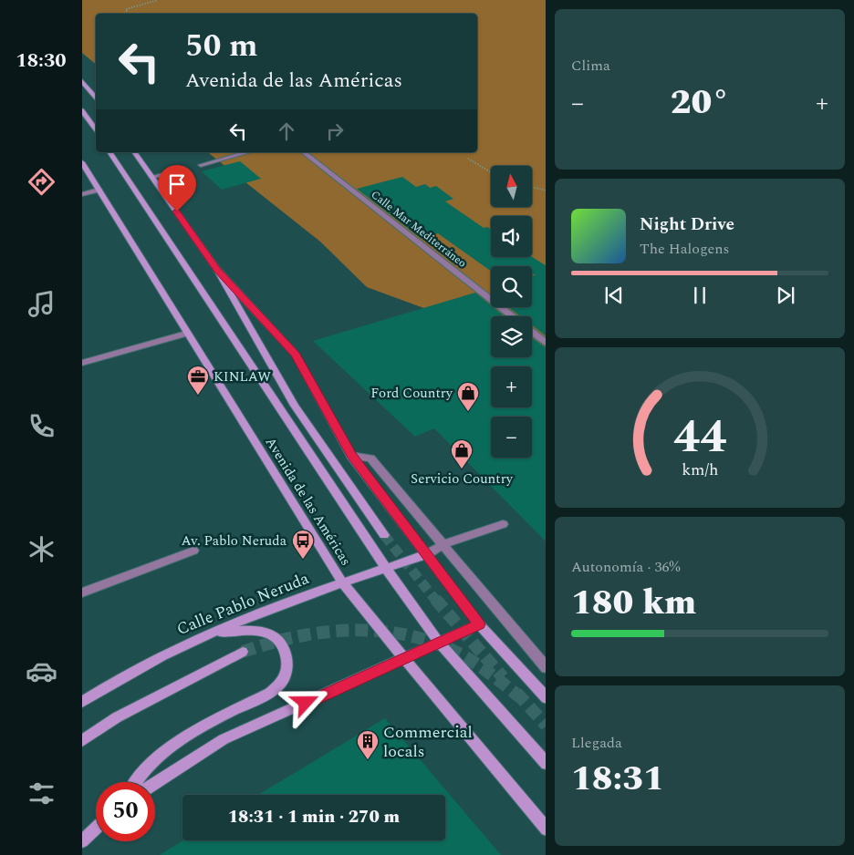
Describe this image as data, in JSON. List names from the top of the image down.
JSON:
{
  "streets": {
    "main road": ["Avenida de las Américas", "Calle Pablo Neruda"],
    "street": ["Calle Mar Mediterráneo"]
  },
  "crossings": [
    ["Avenida de las Américas", "Calle Pablo Neruda"]
  ],
  "places": {
    "office": ["KINLAW"],
    "shop": ["Ford Country", "Servicio Country"],
    "bus stop": ["Av. Pablo Neruda"],
    "building": ["Commercial locals"]
  },
  "north": "top",
  "page": {
    "tabs": "18:30",
    "tile": [
      "Clima",
      ["Autonomía · 36%", "180 km"],
      ["Llegada", "18:31"]
    ],
    "turn": ["50 m", "Avenida de las Américas"],
    "heat": ["−", "20°", "+"],
    "map_buttons": ["+", "−"],
    "song": ["Night Drive", "The Halogens"],
    "limit": "50",
    "trip": "18:31 · 1 min · 270 m",
    "gauge": ["44", "km/h"]
  }
}
